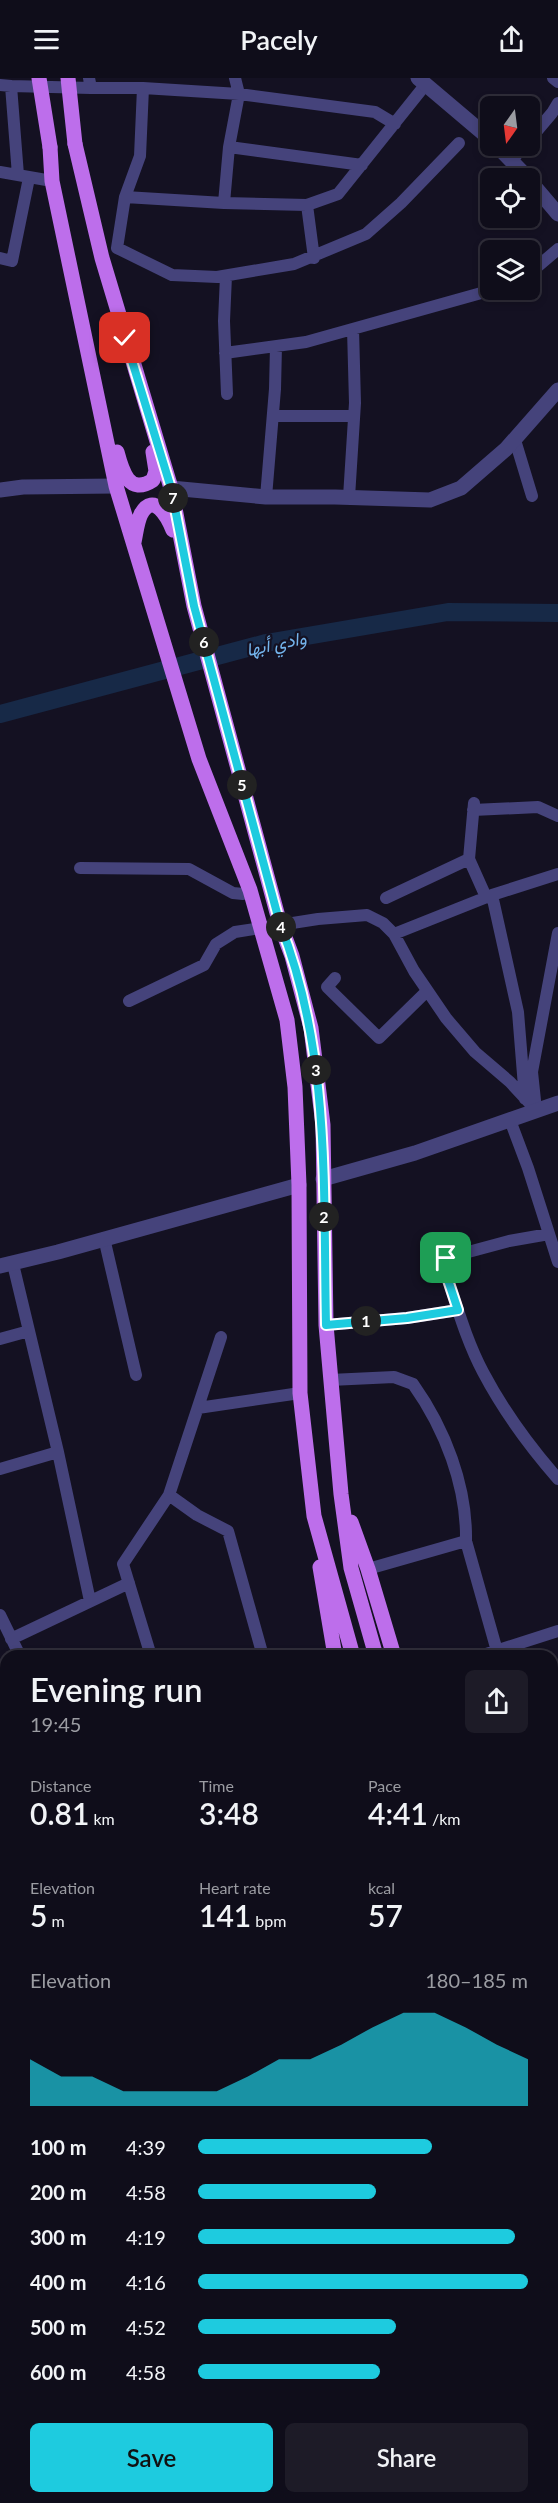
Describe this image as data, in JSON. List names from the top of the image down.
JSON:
{
  "water": ["وادي أبها"],
  "north": "bottom",
  "page": {
    "header": "Pacely",
    "pins": [
      "7",
      "6",
      "5",
      "4",
      "3",
      "2",
      "1"
    ],
    "heading": ["Evening run", "19:45"],
    "stats": [
      ["Distance", "0.81 km"],
      ["Time", "3:48"],
      ["Pace", "4:41 /km"],
      ["Elevation", "5 m"],
      ["Heart rate", "141 bpm"],
      ["kcal", "57"]
    ],
    "chart": ["Elevation", "180–185 m"],
    "list": [
      {
        "name": "100 m",
        "note": "4:39"
      },
      {
        "name": "200 m",
        "note": "4:58"
      },
      {
        "name": "300 m",
        "note": "4:19"
      },
      {
        "name": "400 m",
        "note": "4:16"
      },
      {
        "name": "500 m",
        "note": "4:52"
      },
      {
        "name": "600 m",
        "note": "4:58"
      }
    ],
    "buttons": ["Save", "Share"]
  }
}
